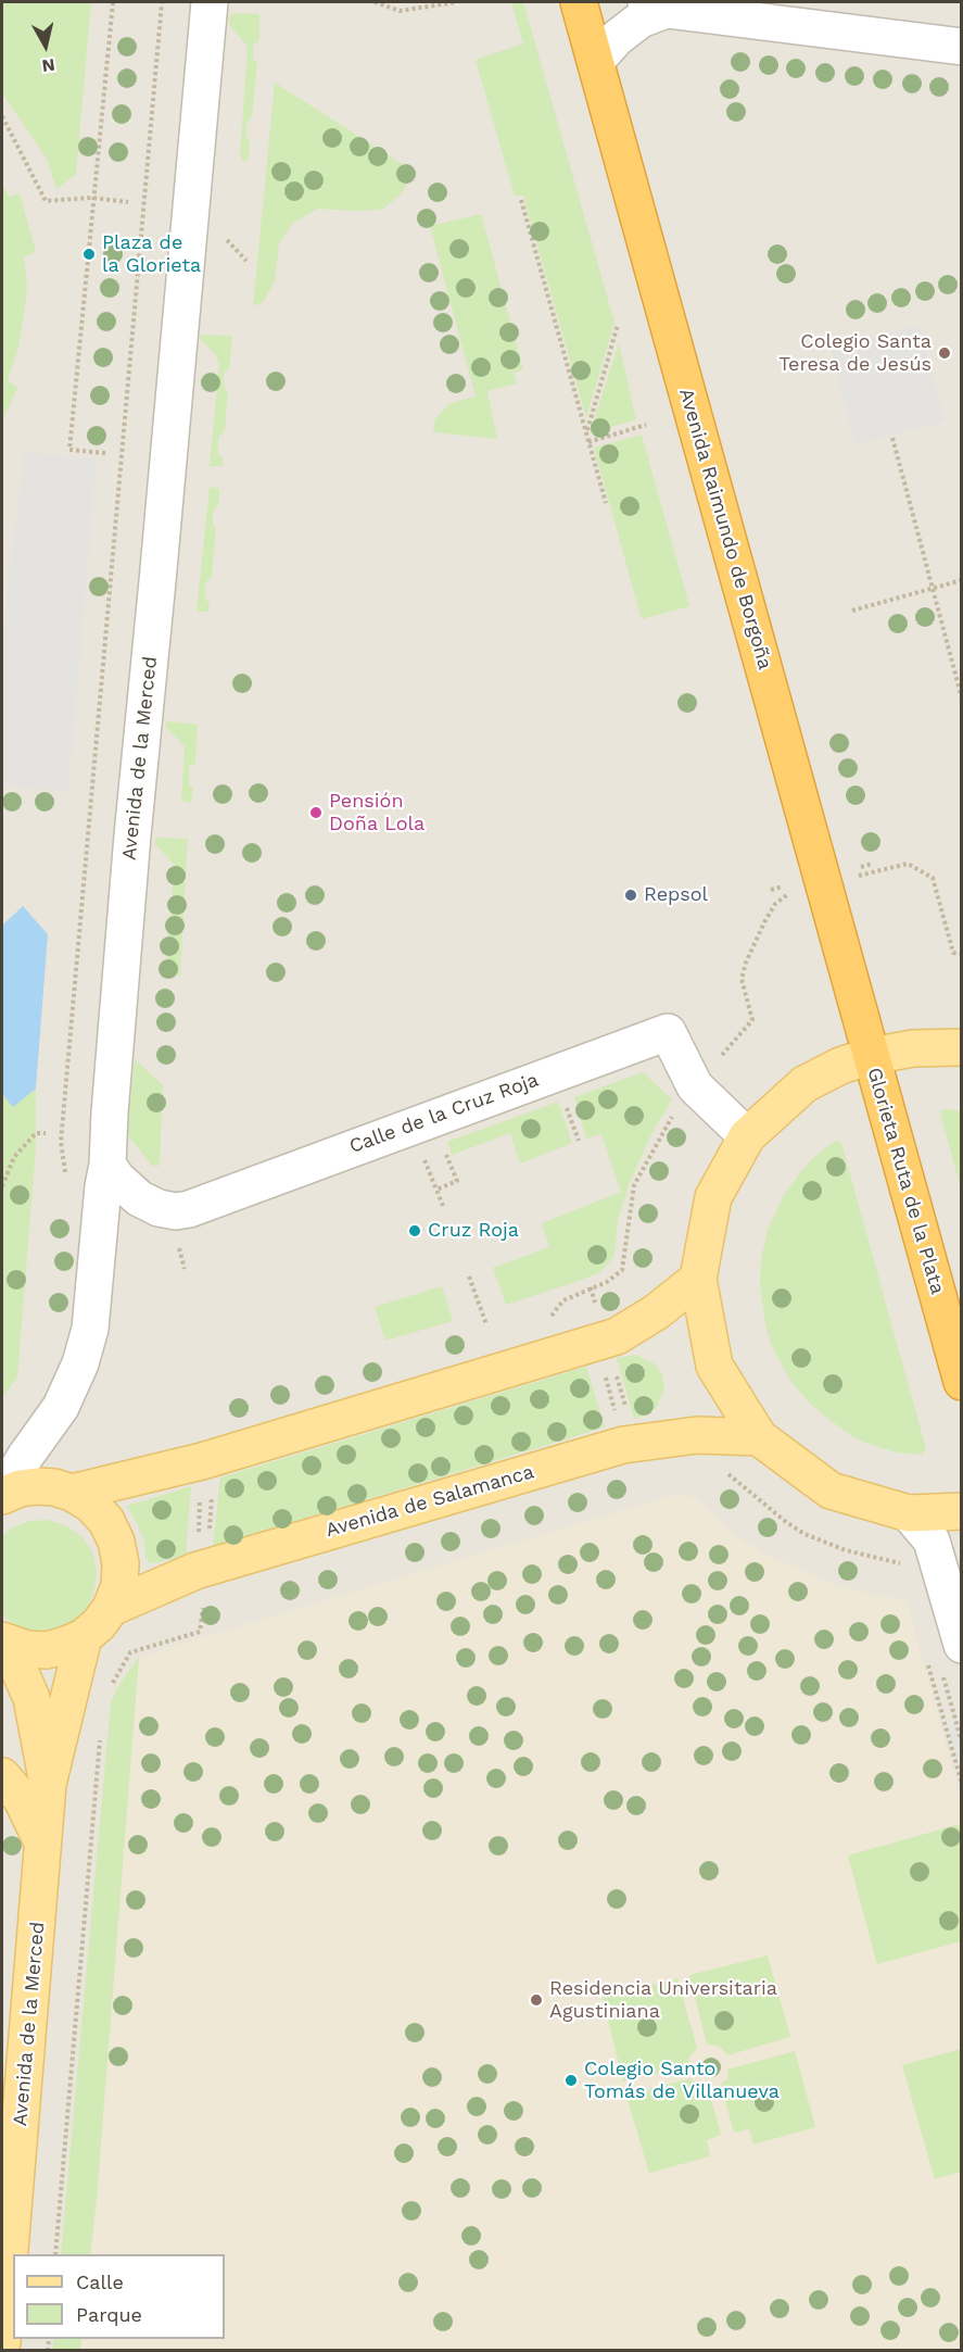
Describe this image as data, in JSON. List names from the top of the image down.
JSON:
{
  "streets": {
    "highway": ["Avenida Raimundo de Borgoña", "Glorieta Ruta de la Plata"],
    "main road": ["Avenida de la Merced", "Avenida de Salamanca"],
    "street": ["Calle de la Cruz Roja"]
  },
  "crossings": [
    ["Avenida Raimundo de Borgoña", "Glorieta Ruta de la Plata"],
    ["Avenida de la Merced", "Calle de la Cruz Roja"],
    ["Calle de la Cruz Roja", "Glorieta Ruta de la Plata"],
    ["Glorieta Ruta de la Plata", "Avenida de Salamanca"]
  ],
  "places": [
    "Plaza de la Glorieta",
    "Colegio Santa Teresa de Jesús",
    "Pensión Doña Lola",
    "Repsol",
    "Cruz Roja",
    "Residencia Universitaria Agustiniana",
    "Colegio Santo Tomás de Villanueva"
  ],
  "legend": ["Calle", "Parque"],
  "north": "bottom"
}
